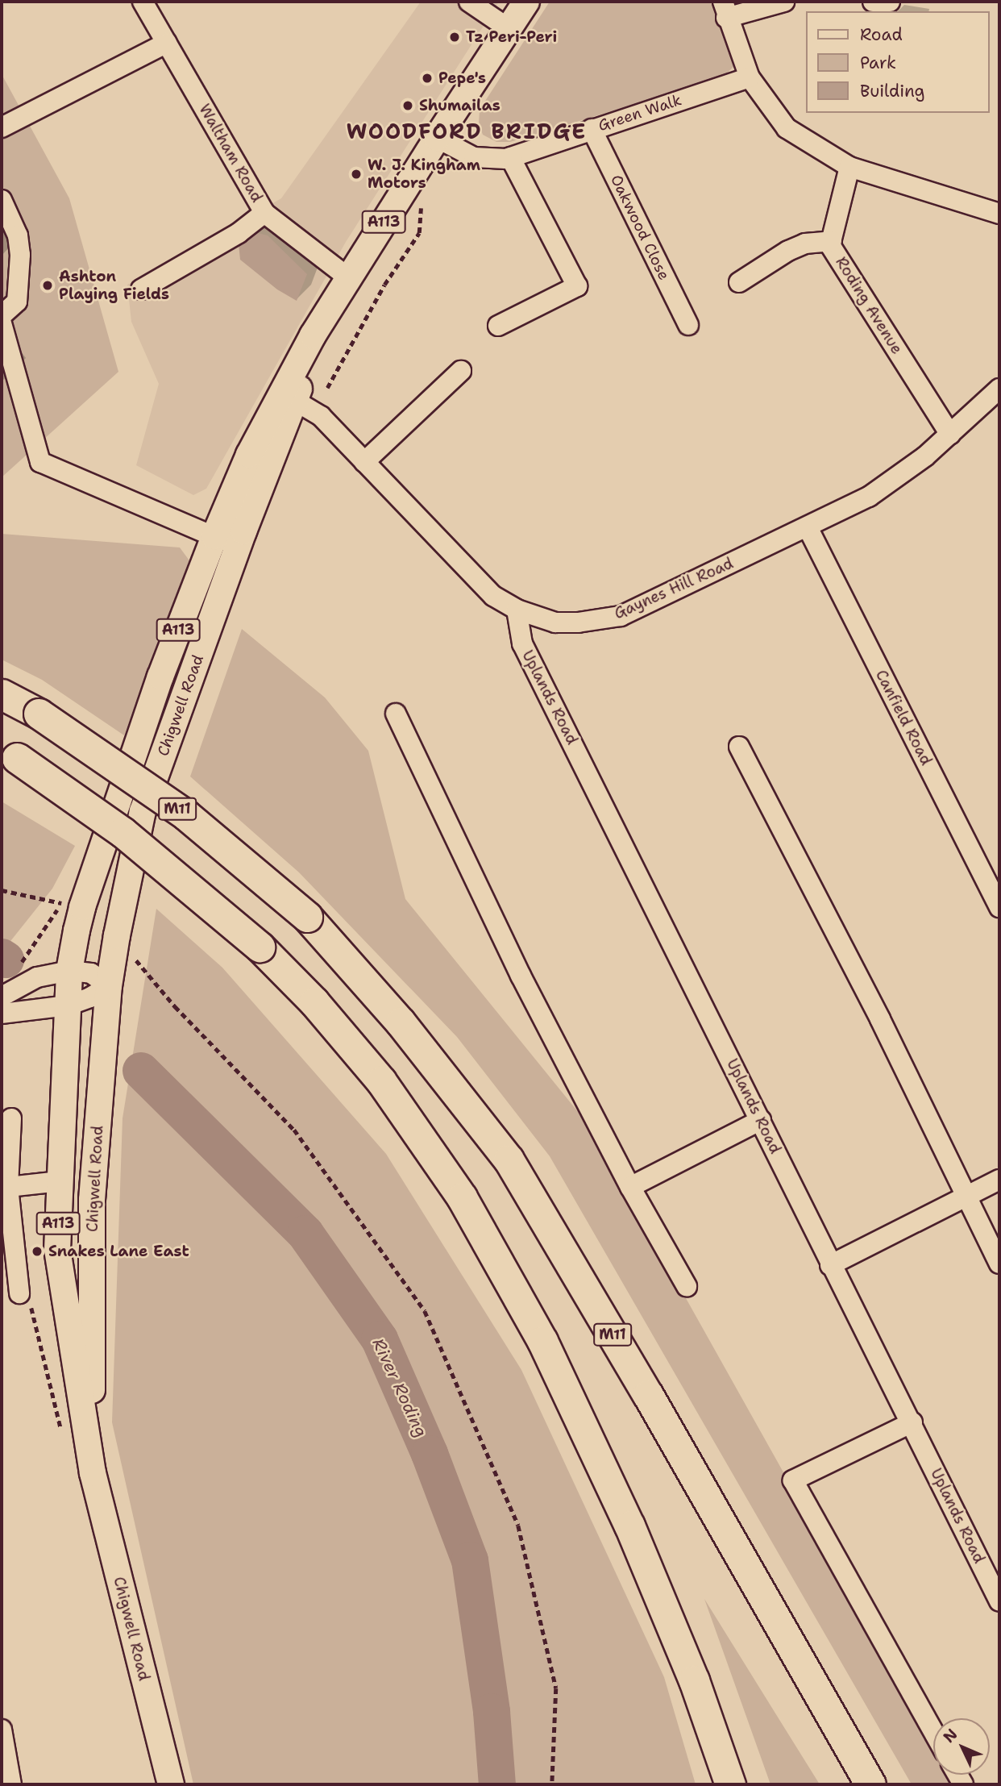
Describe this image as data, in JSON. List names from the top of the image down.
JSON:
{
  "streets": {
    "highway": ["M11"],
    "main road": ["A113", "Chigwell Road"],
    "street": [
      "Green Walk",
      "Waltham Road",
      "Oakwood Close",
      "Roding Avenue",
      "Gaynes Hill Road",
      "Uplands Road",
      "Canfield Road"
    ]
  },
  "crossings": [
    ["Green Walk", "Oakwood Close"],
    ["Green Walk", "Chigwell Road"],
    ["Waltham Road", "Chigwell Road"],
    ["Roding Avenue", "Gaynes Hill Road"],
    ["Gaynes Hill Road", "Uplands Road"],
    ["Gaynes Hill Road", "Chigwell Road"],
    ["Gaynes Hill Road", "Canfield Road"]
  ],
  "districts": ["WOODFORD BRIDGE"],
  "water": ["River Roding"],
  "places": [
    "Tz Peri-Peri",
    "Pepe's",
    "Shumailas",
    "W. J. Kingham Motors",
    "Ashton Playing Fields",
    "Snakes Lane East"
  ],
  "legend": ["Road", "Park", "Building"],
  "north": "top left"
}
